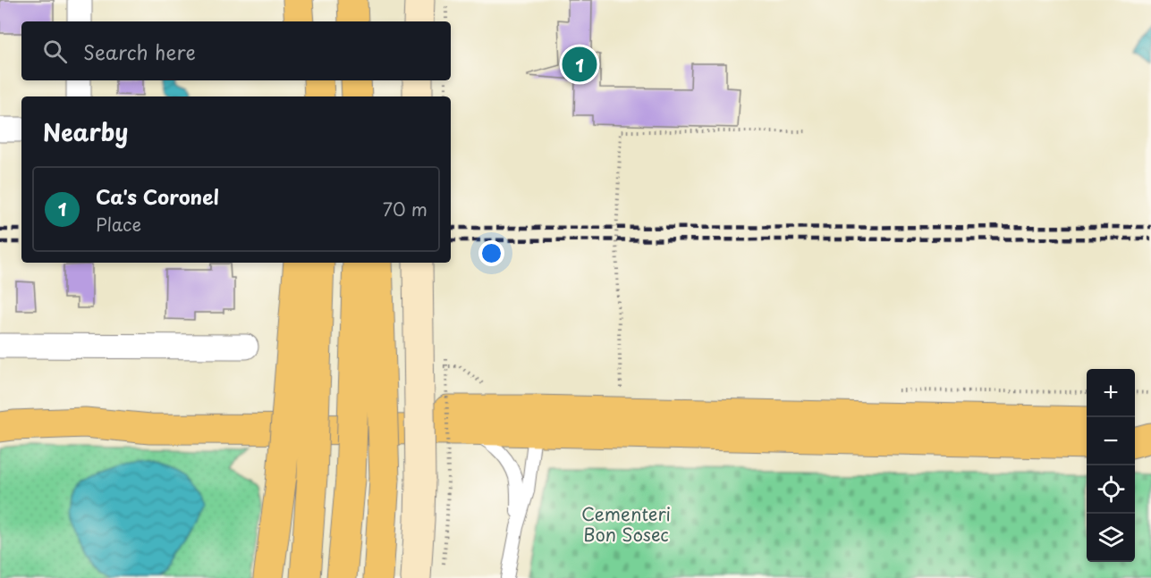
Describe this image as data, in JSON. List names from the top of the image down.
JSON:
{
  "parks": ["Cementeri Bon Sosec"],
  "page": {
    "search": "Search here",
    "pins": "1",
    "heading": "Nearby",
    "list": [
      {
        "mark": "1",
        "name": "Ca's Coronel",
        "note": "Place",
        "value": "70 m"
      }
    ],
    "map_buttons": ["+", "−"]
  }
}
